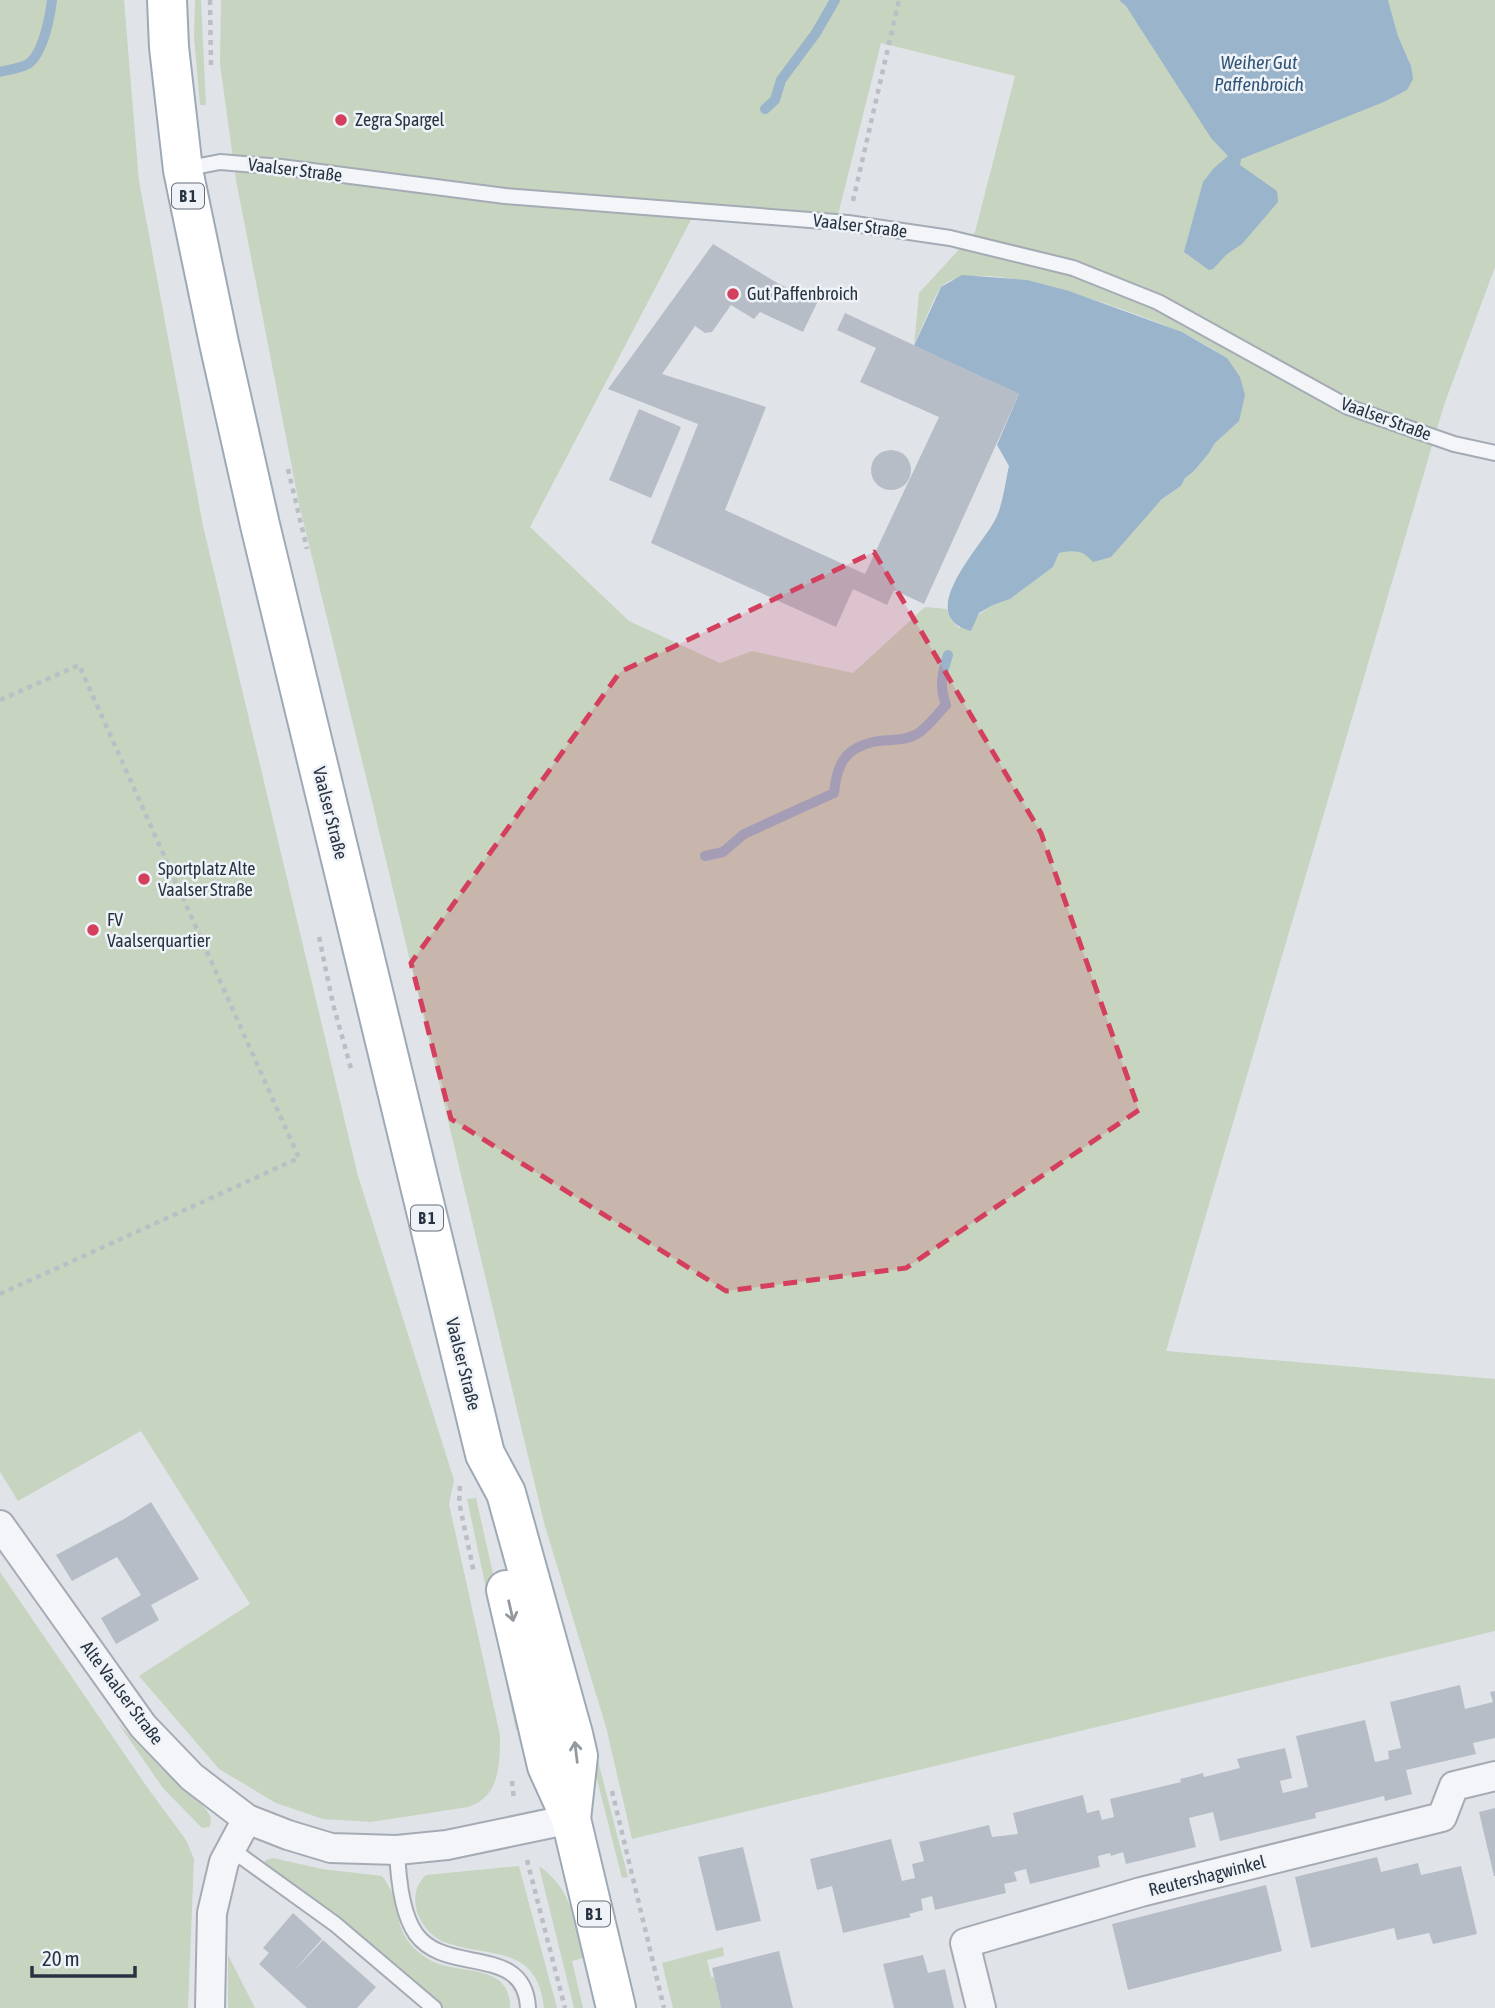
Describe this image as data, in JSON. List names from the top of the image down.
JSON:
{
  "streets": {
    "main road": ["Vaalser Straße", "B 1"],
    "street": ["Alte Vaalser Straße", "Reutershagwinkel"]
  },
  "crossings": [
    ["Vaalser Straße", "Alte Vaalser Straße"]
  ],
  "water": ["Weiher Gut Paffenbroich"],
  "places": [
    "Zegra Spargel",
    "Gut Paffenbroich",
    "Sportplatz Alte Vaalser Straße",
    "FV Vaalserquartier"
  ],
  "scale_bar": "20 m"
}
